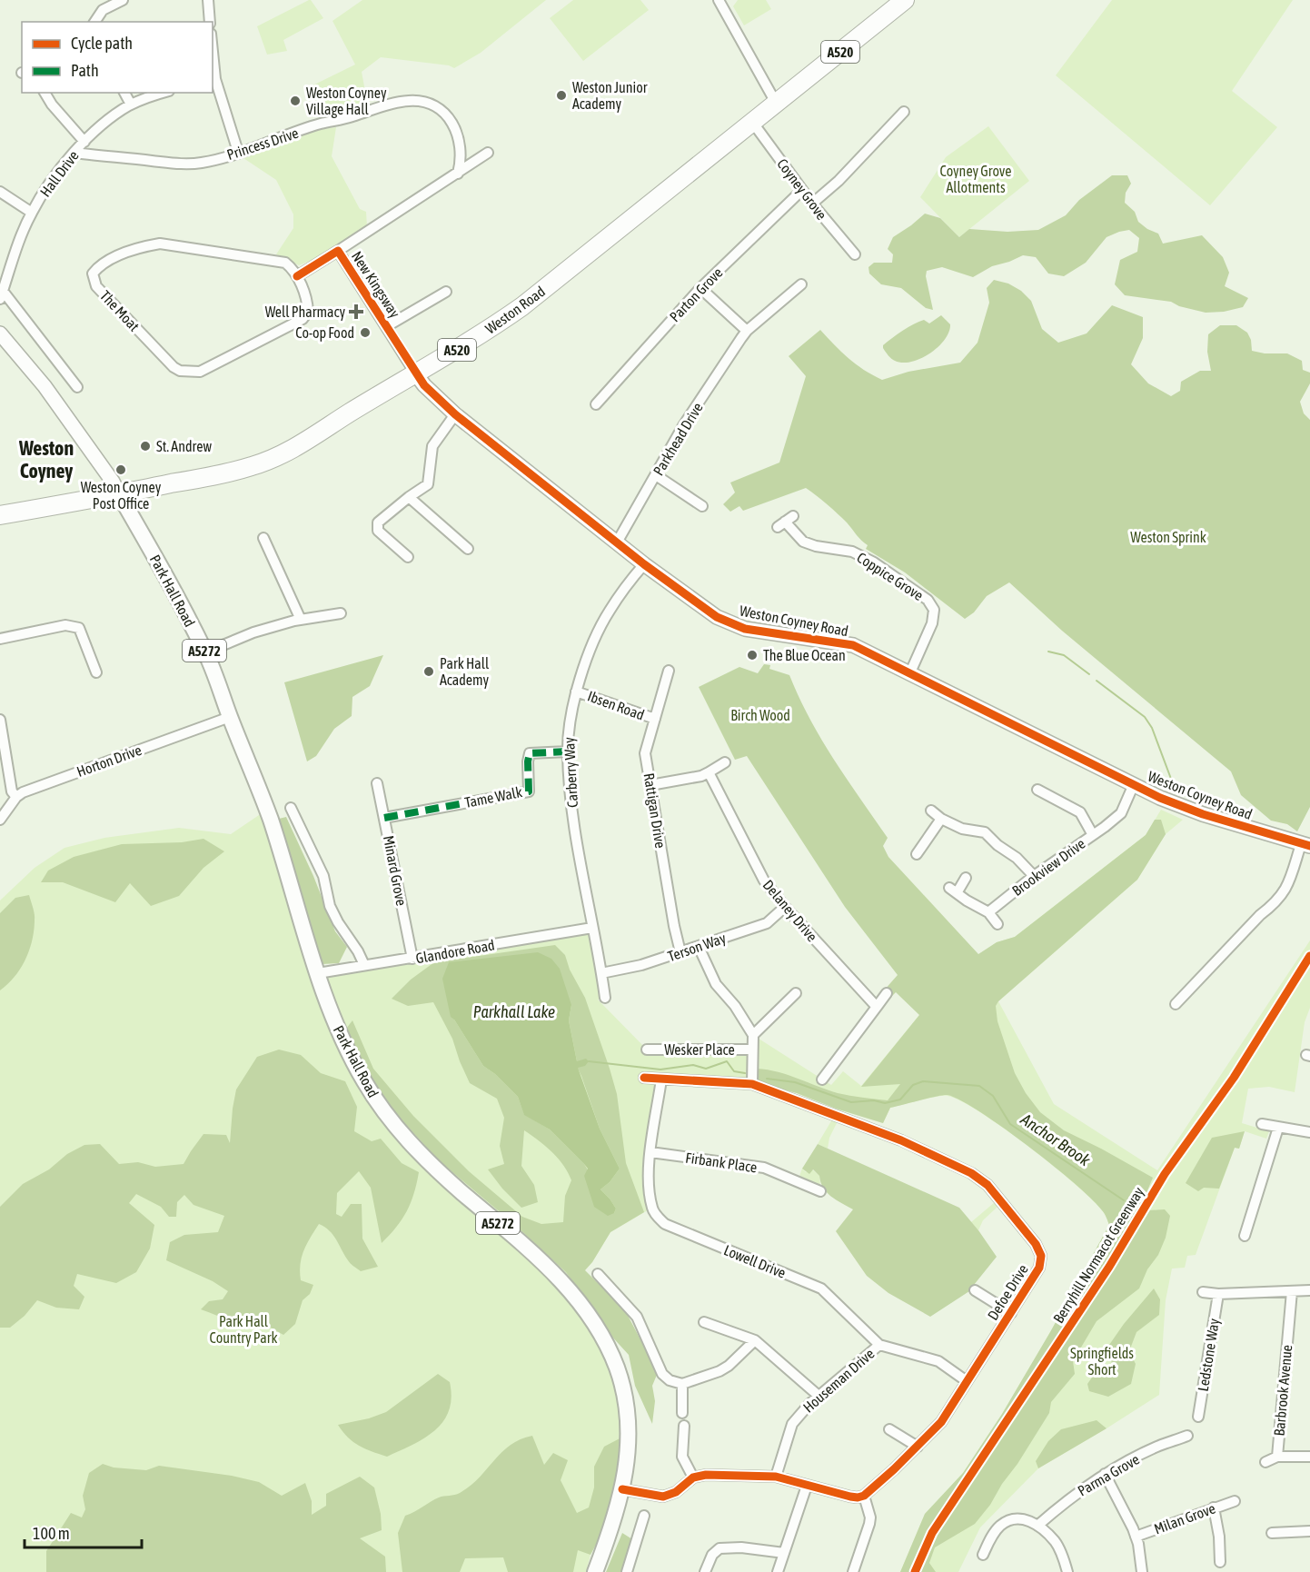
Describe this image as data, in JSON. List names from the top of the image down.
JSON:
{
  "streets": {
    "highway": ["A520", "Weston Road"],
    "main road": ["Park Hall Road", "A5272"],
    "street": [
      "Princess Drive",
      "Hall Drive",
      "Coyney Grove",
      "New Kingsway",
      "Parton Grove",
      "The Moat",
      "Parkhead Drive",
      "Coppice Grove",
      "Weston Coyney Road",
      "Ibsen Road",
      "Horton Drive",
      "Carberry Way",
      "Tame Walk",
      "Rattigan Drive",
      "Brookview Drive",
      "Minard Grove",
      "Delaney Drive",
      "Terson Way",
      "Glandore Road",
      "Wesker Place",
      "Firbank Place",
      "Lowell Drive",
      "Defoe Drive",
      "Ledstone Way",
      "Houseman Drive",
      "Barbrook Avenue",
      "Parma Grove",
      "Milan Grove"
    ],
    "cycle path": ["Berryhill Normacot Greenway"]
  },
  "crossings": [
    ["Princess Drive", "Hall Drive"],
    ["Coyney Grove", "Parton Grove"],
    ["Coyney Grove", "Weston Road"],
    ["New Kingsway", "Weston Road"],
    ["New Kingsway", "The Moat"],
    ["New Kingsway", "Weston Coyney Road"],
    ["Weston Road", "Park Hall Road"],
    ["Weston Road", "Weston Coyney Road"],
    ["Parkhead Drive", "Weston Coyney Road"],
    ["Coppice Grove", "Weston Coyney Road"],
    ["Park Hall Road", "Horton Drive"],
    ["Park Hall Road", "Glandore Road"],
    ["Weston Coyney Road", "Carberry Way"],
    ["Weston Coyney Road", "Brookview Drive"],
    ["Ibsen Road", "Carberry Way"],
    ["Ibsen Road", "Rattigan Drive"],
    ["Carberry Way", "Tame Walk"],
    ["Carberry Way", "Terson Way"],
    ["Carberry Way", "Glandore Road"],
    ["Tame Walk", "Minard Grove"],
    ["Rattigan Drive", "Terson Way"],
    ["Minard Grove", "Glandore Road"],
    ["Delaney Drive", "Terson Way"],
    ["Firbank Place", "Lowell Drive"],
    ["Lowell Drive", "Defoe Drive"],
    ["Lowell Drive", "Houseman Drive"]
  ],
  "districts": ["Weston Coyney"],
  "water": ["Parkhall Lake", "Anchor Brook"],
  "parks": [
    "Coyney Grove Allotments",
    "Weston Sprink",
    "Birch Wood",
    "Park Hall Country Park",
    "Springfields Short"
  ],
  "places": {
    "other": [
      "Weston Junior Academy",
      "Weston Coyney Village Hall",
      "Co-op Food",
      "St. Andrew",
      "Weston Coyney Post Office",
      "The Blue Ocean",
      "Park Hall Academy"
    ],
    "health": ["Well Pharmacy"]
  },
  "legend": ["Cycle path", "Path"],
  "scale_bar": "100 m"
}
